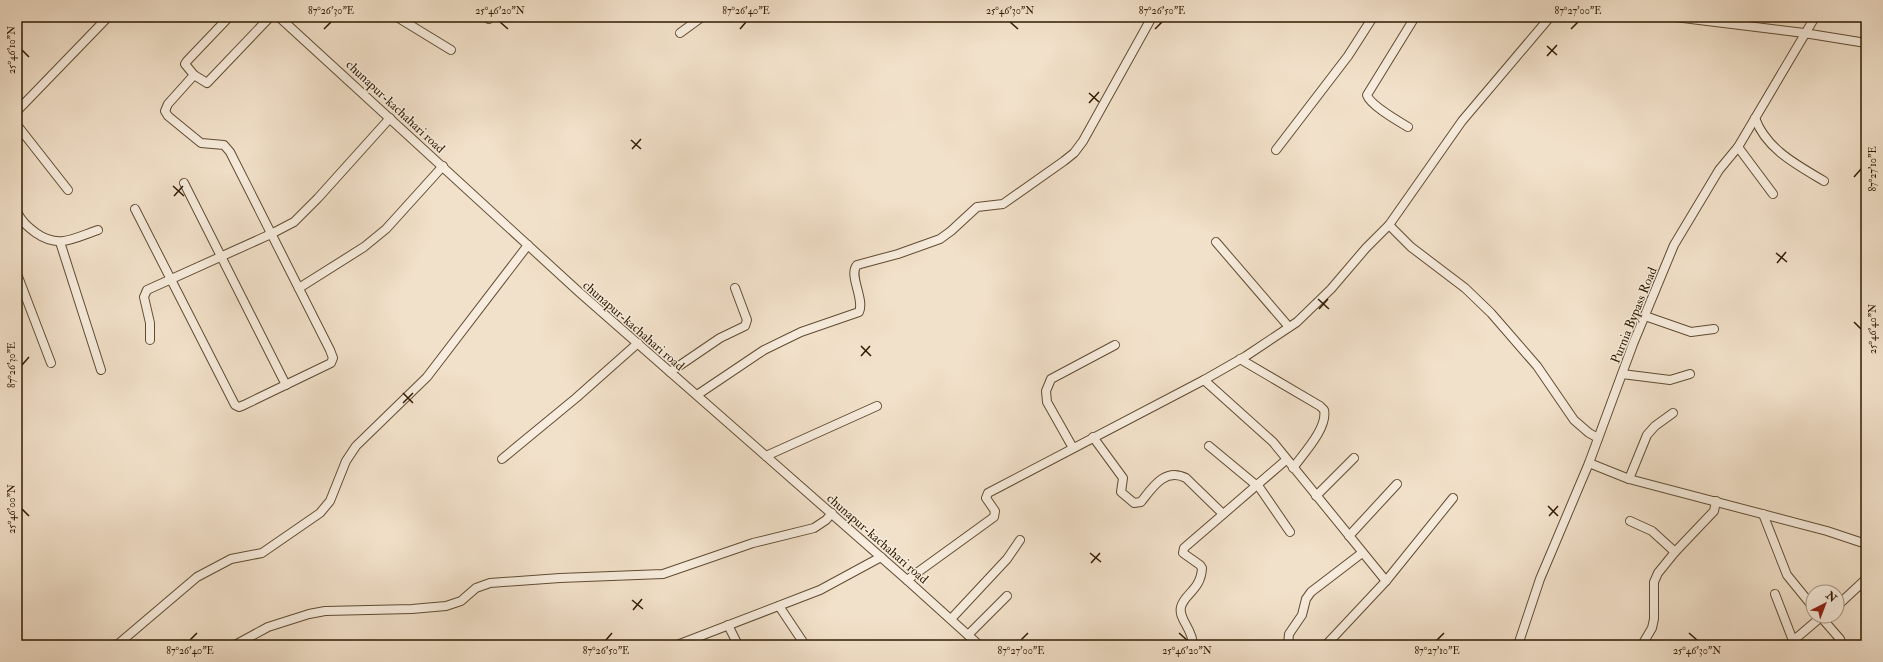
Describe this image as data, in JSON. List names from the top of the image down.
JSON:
{
  "streets": {
    "street": ["chunapur-kachahari road", "Purnia Bypass Road"]
  },
  "north": "top right",
  "coordinates": [
    "87°26'30\"E",
    "25°46'20\"N",
    "87°26'40\"E",
    "25°46'30\"N",
    "87°26'50\"E",
    "87°27'00\"E",
    "25°46'10\"N",
    "87°27'10\"E",
    "25°46'40\"N",
    "25°46'00\"N"
  ]
}
